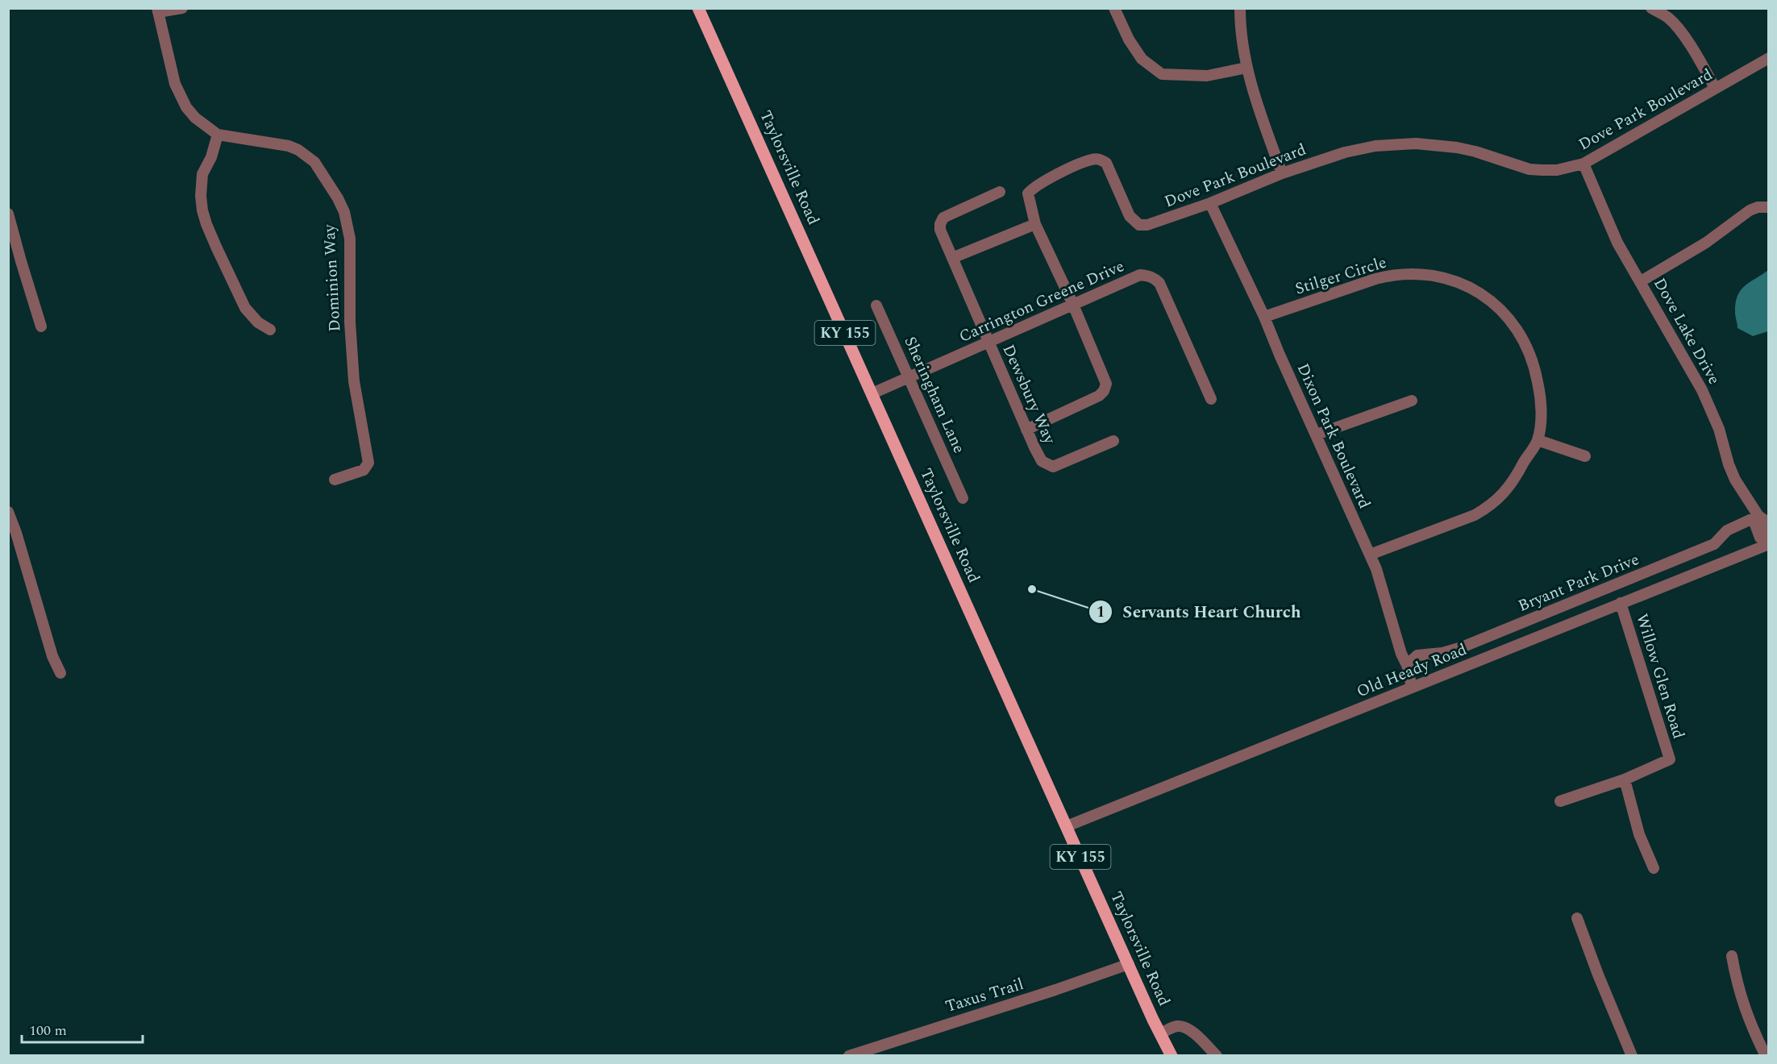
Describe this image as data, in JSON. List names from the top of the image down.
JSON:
{
  "streets": {
    "main road": ["Taylorsville Road", "KY 155"],
    "street": [
      "Dove Park Boulevard",
      "Stilger Circle",
      "Dominion Way",
      "Carrington Greene Drive",
      "Dove Lake Drive",
      "Dewsbury Way",
      "Sheringham Lane",
      "Dixon Park Boulevard",
      "Bryant Park Drive",
      "Old Heady Road",
      "Willow Glen Road",
      "Taxus Trail"
    ]
  },
  "crossings": [
    ["Dove Park Boulevard", "Carrington Greene Drive"],
    ["Dove Park Boulevard", "Dove Lake Drive"],
    ["Dove Park Boulevard", "Dewsbury Way"],
    ["Dove Park Boulevard", "Dixon Park Boulevard"],
    ["Taylorsville Road", "Carrington Greene Drive"],
    ["Taylorsville Road", "Old Heady Road"],
    ["Taylorsville Road", "Taxus Trail"],
    ["Stilger Circle", "Dixon Park Boulevard"],
    ["Carrington Greene Drive", "Dewsbury Way"],
    ["Carrington Greene Drive", "Sheringham Lane"],
    ["Dove Lake Drive", "Bryant Park Drive"],
    ["Dove Lake Drive", "Old Heady Road"],
    ["Dixon Park Boulevard", "Bryant Park Drive"],
    ["Dixon Park Boulevard", "Old Heady Road"],
    ["Old Heady Road", "Willow Glen Road"]
  ],
  "places": ["Servants Heart Church"],
  "scale_bar": "100 m"
}
